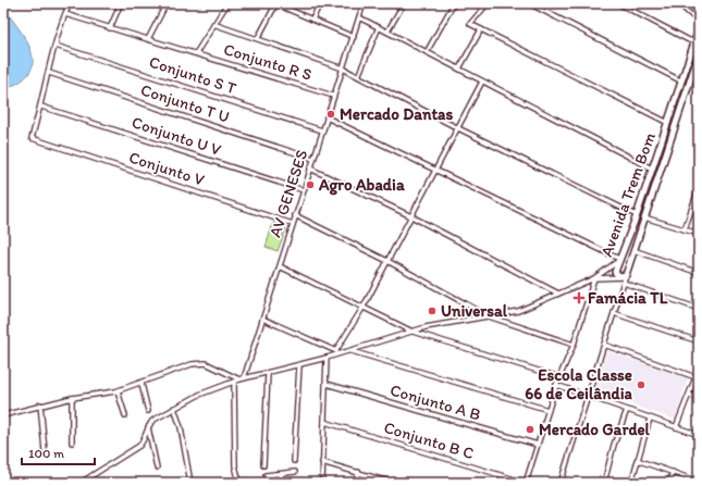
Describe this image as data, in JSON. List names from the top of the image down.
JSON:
{
  "streets": {
    "street": [
      "Conjunto R S",
      "Conjunto S T",
      "Conjunto T U",
      "Conjunto U V",
      "Conjunto V",
      "AV GENESES",
      "Avenida Trem Bom",
      "Conjunto A B",
      "Conjunto B C"
    ]
  },
  "crossings": [
    ["Conjunto R S", "AV GENESES"],
    ["Conjunto S T", "AV GENESES"],
    ["Conjunto T U", "AV GENESES"],
    ["Conjunto U V", "Conjunto V"],
    ["Conjunto U V", "AV GENESES"],
    ["Conjunto V", "AV GENESES"]
  ],
  "places": {
    "other": [
      "Mercado Dantas",
      "Agro Abadia",
      "Universal",
      "Escola Classe 66 de Ceilândia",
      "Mercado Gardel"
    ],
    "health": ["Famácia TL"]
  },
  "scale_bar": "100 m"
}
